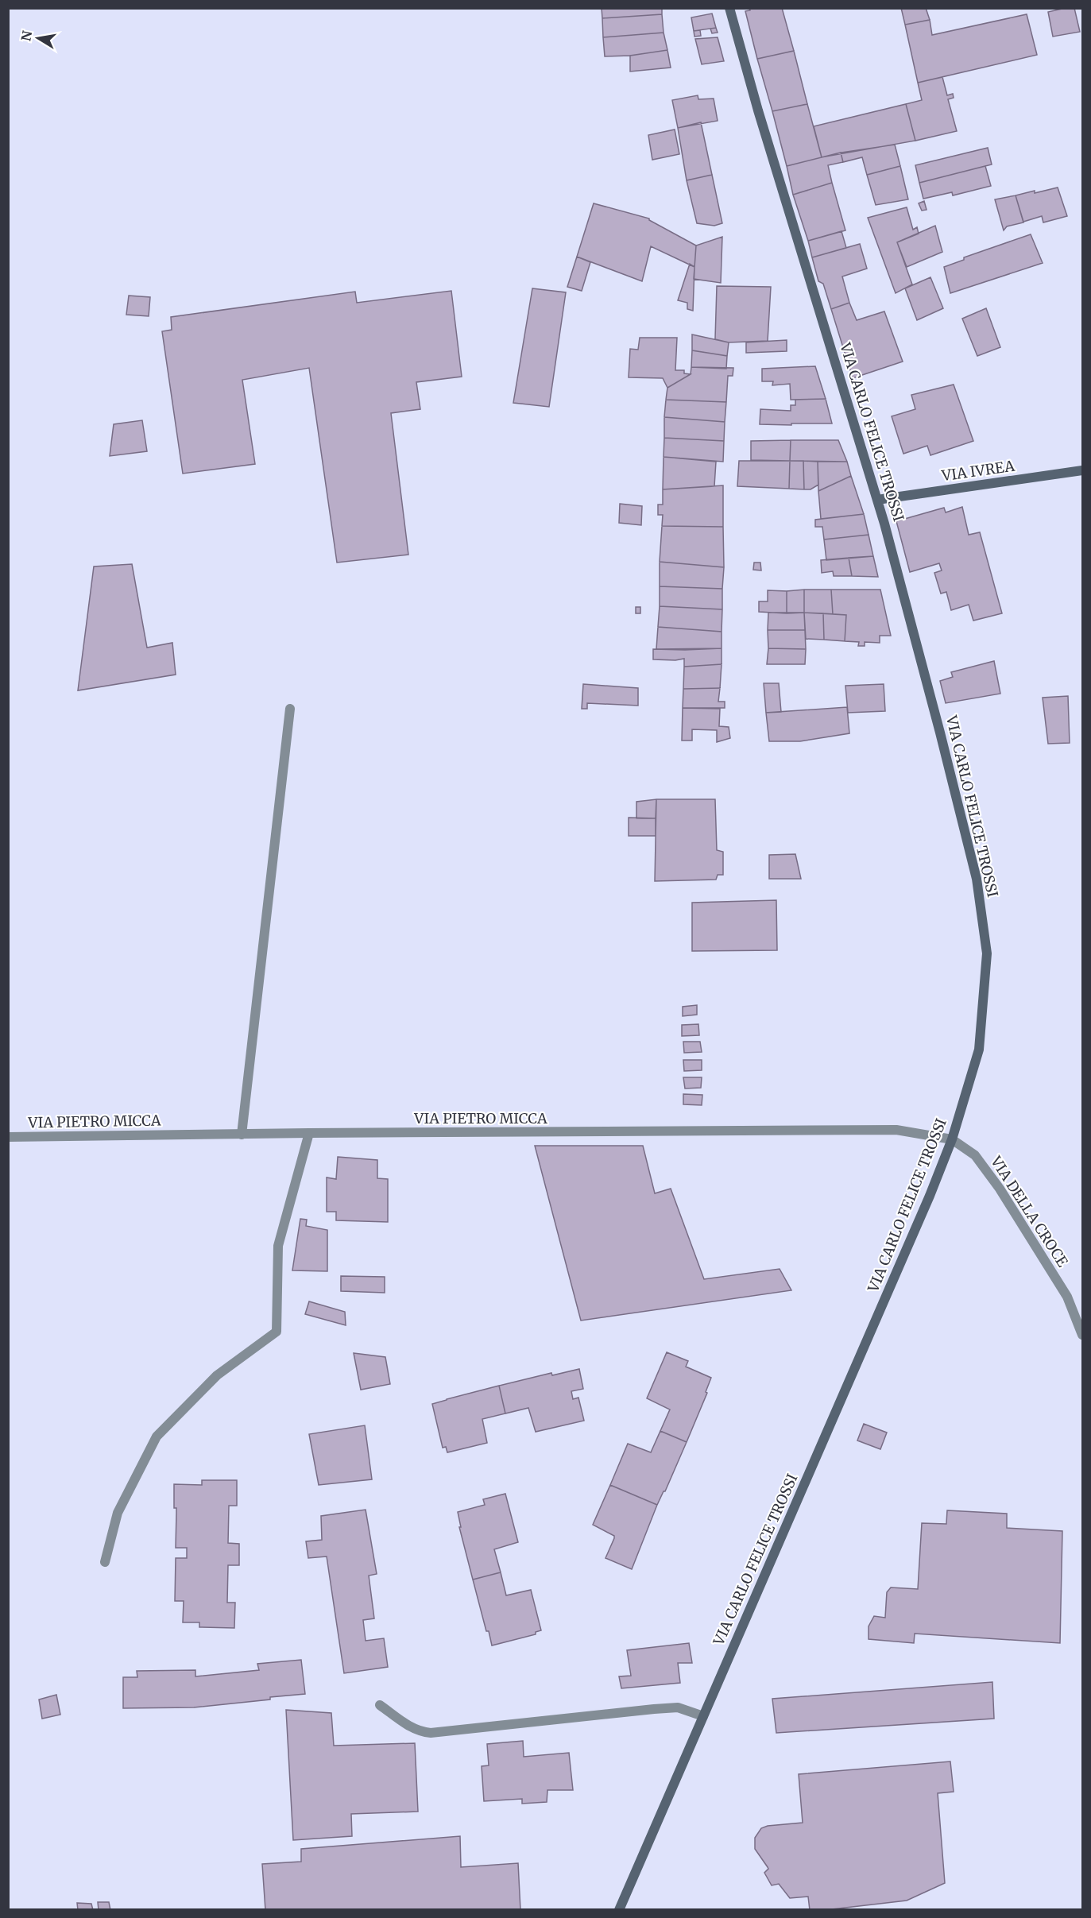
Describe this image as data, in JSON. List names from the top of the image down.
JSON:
{
  "streets": {
    "street": [
      "VIA CARLO FELICE TROSSI",
      "VIA IVREA",
      "VIA PIETRO MICCA",
      "VIA DELLA CROCE"
    ]
  },
  "crossings": [
    ["VIA CARLO FELICE TROSSI", "VIA IVREA"],
    ["VIA CARLO FELICE TROSSI", "VIA PIETRO MICCA"],
    ["VIA CARLO FELICE TROSSI", "VIA DELLA CROCE"],
    ["VIA PIETRO MICCA", "VIA DELLA CROCE"]
  ],
  "north": "left"
}
